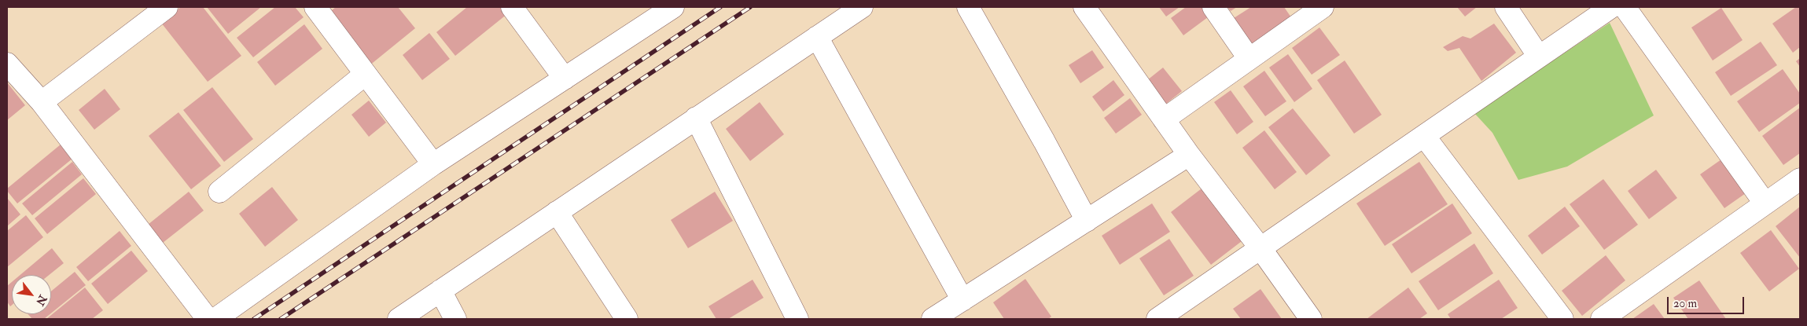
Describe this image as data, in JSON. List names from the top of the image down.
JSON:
{
  "scale_bar": "20 m",
  "north": "bottom right"
}
